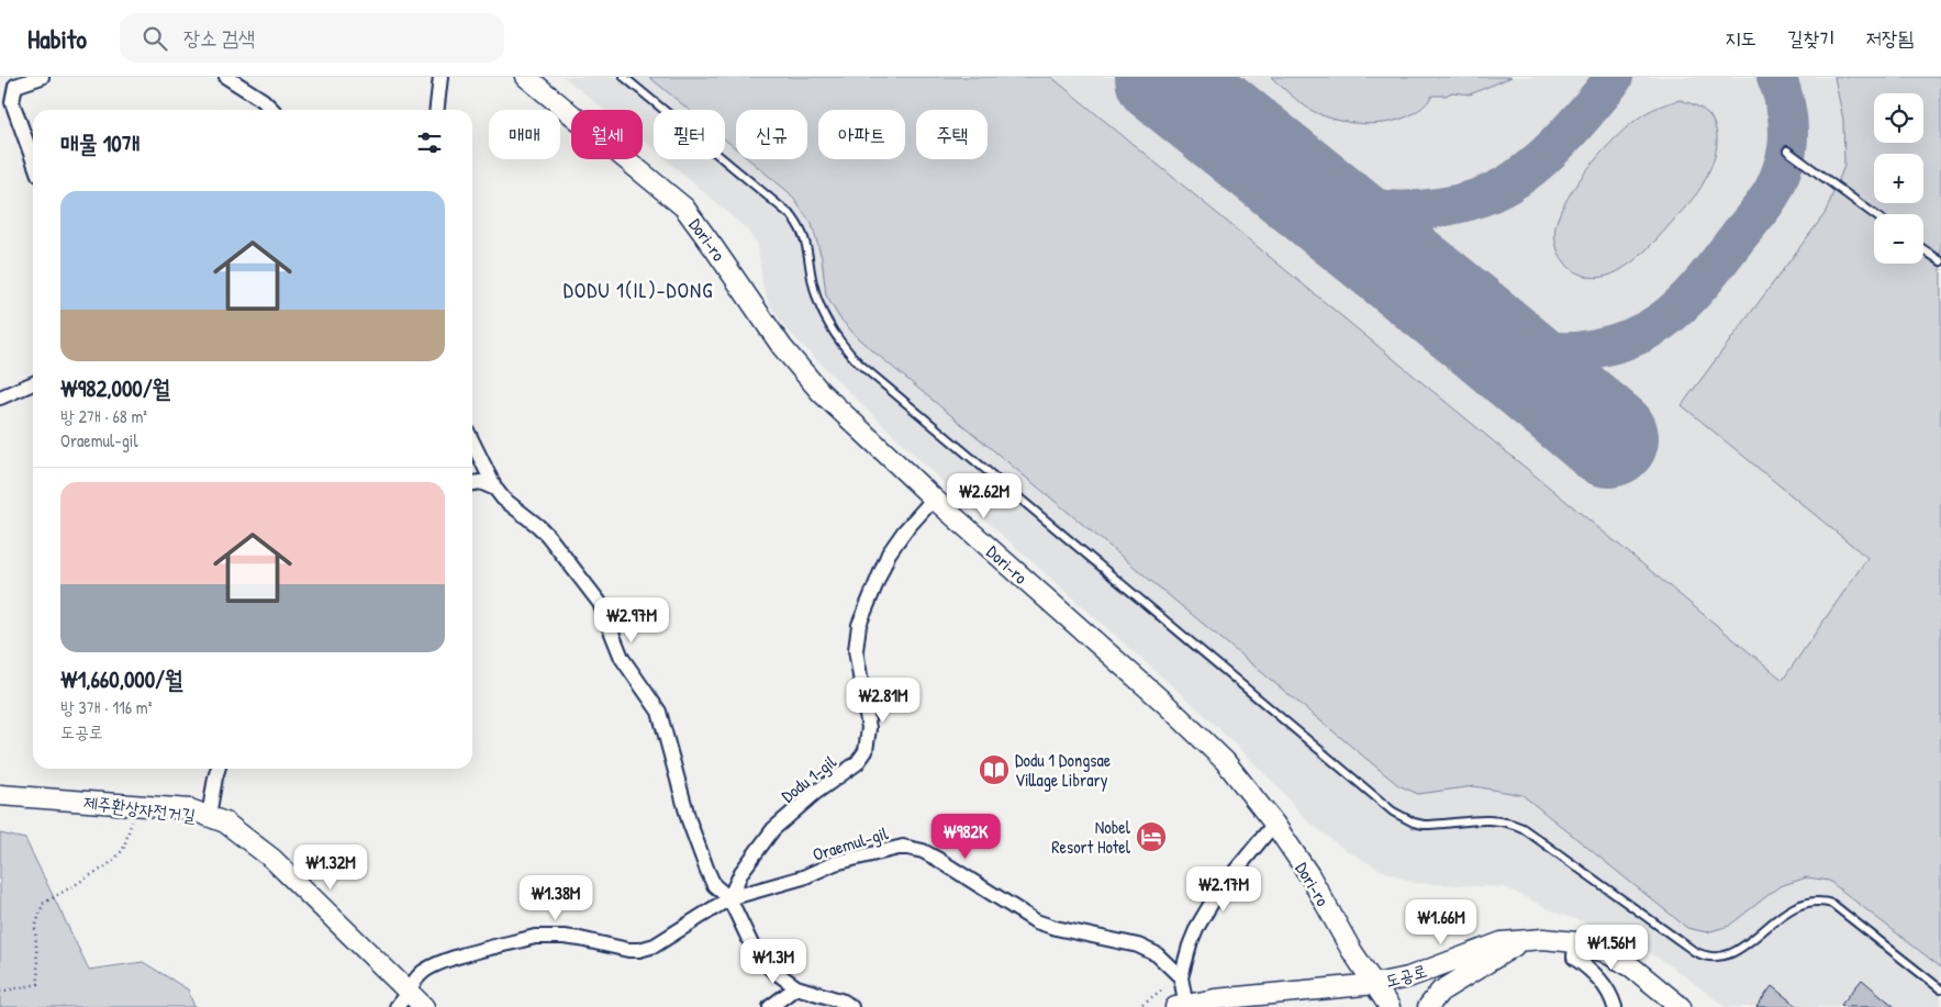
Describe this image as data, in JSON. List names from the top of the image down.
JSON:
{
  "streets": {
    "street": [
      "Dori-ro",
      "Dodu 1-gil",
      "Oraemul-gil",
      "도공로"
    ]
  },
  "crossings": [
    ["Dori-ro", "Dodu 1-gil"],
    ["Dori-ro", "도공로"],
    ["Dodu 1-gil", "Oraemul-gil"]
  ],
  "districts": ["DODU 1(IL)-DONG"],
  "places": {
    "library": ["Dodu 1 Dongsae Village Library"],
    "hotel": ["Nobel Resort Hotel"]
  },
  "page": {
    "header": "Habito",
    "search": "장소 검색",
    "nav": ["지도", "길찾기", "저장됨"],
    "map_buttons": ["+", "−"],
    "chip": [
      "매매",
      "월세",
      "필터",
      "신규",
      "아파트",
      "주택"
    ],
    "heading": "매물 10개",
    "list": [
      {
        "name": "₩982,000/월",
        "note": "방 2개 · 68 m² · Oraemul-gil"
      },
      {
        "name": "₩1,660,000/월",
        "note": "방 3개 · 116 m² · 도공로"
      }
    ],
    "price": [
      "₩2.62M",
      "₩2.97M",
      "₩2.81M",
      "₩982K",
      "₩1.32M",
      "₩2.17M",
      "₩1.38M",
      "₩1.66M",
      "₩1.56M",
      "₩1.3M"
    ]
  }
}
